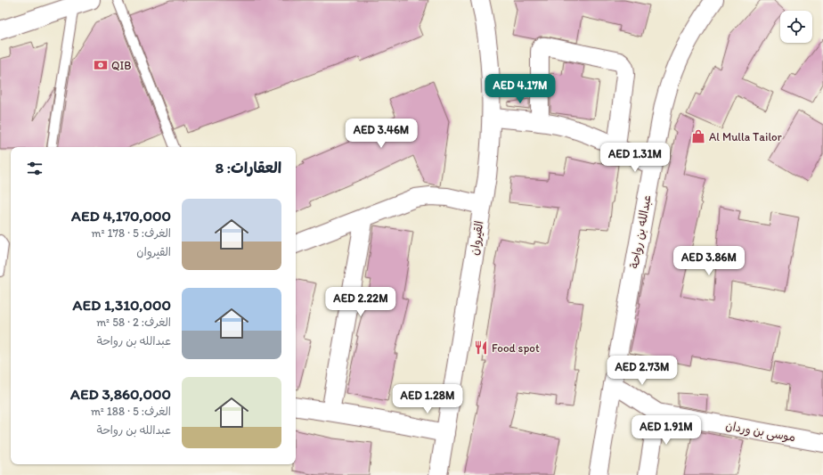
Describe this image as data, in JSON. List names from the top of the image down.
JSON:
{
  "streets": {
    "street": ["عبدالله بن رواحة", "القيروان", "موسى بن وردان"]
  },
  "crossings": [
    ["عبدالله بن رواحة", "موسى بن وردان"]
  ],
  "places": {
    "bank": ["QIB"],
    "shop": ["Al Mulla Tailor"],
    "restaurant": ["Food spot"]
  },
  "page": {
    "price": [
      "AED 4.17M",
      "AED 3.46M",
      "AED 1.31M",
      "AED 3.86M",
      "AED 2.22M",
      "AED 2.73M",
      "AED 1.28M",
      "AED 1.91M"
    ],
    "heading": "العقارات: 8",
    "list": [
      {
        "name": "AED 4,170,000",
        "note": "الغرف: 5 · 178 m² · القيروان"
      },
      {
        "name": "AED 1,310,000",
        "note": "الغرف: 2 · 58 m² · عبدالله بن رواحة"
      },
      {
        "name": "AED 3,860,000",
        "note": "الغرف: 5 · 188 m² · عبدالله بن رواحة"
      }
    ]
  }
}
